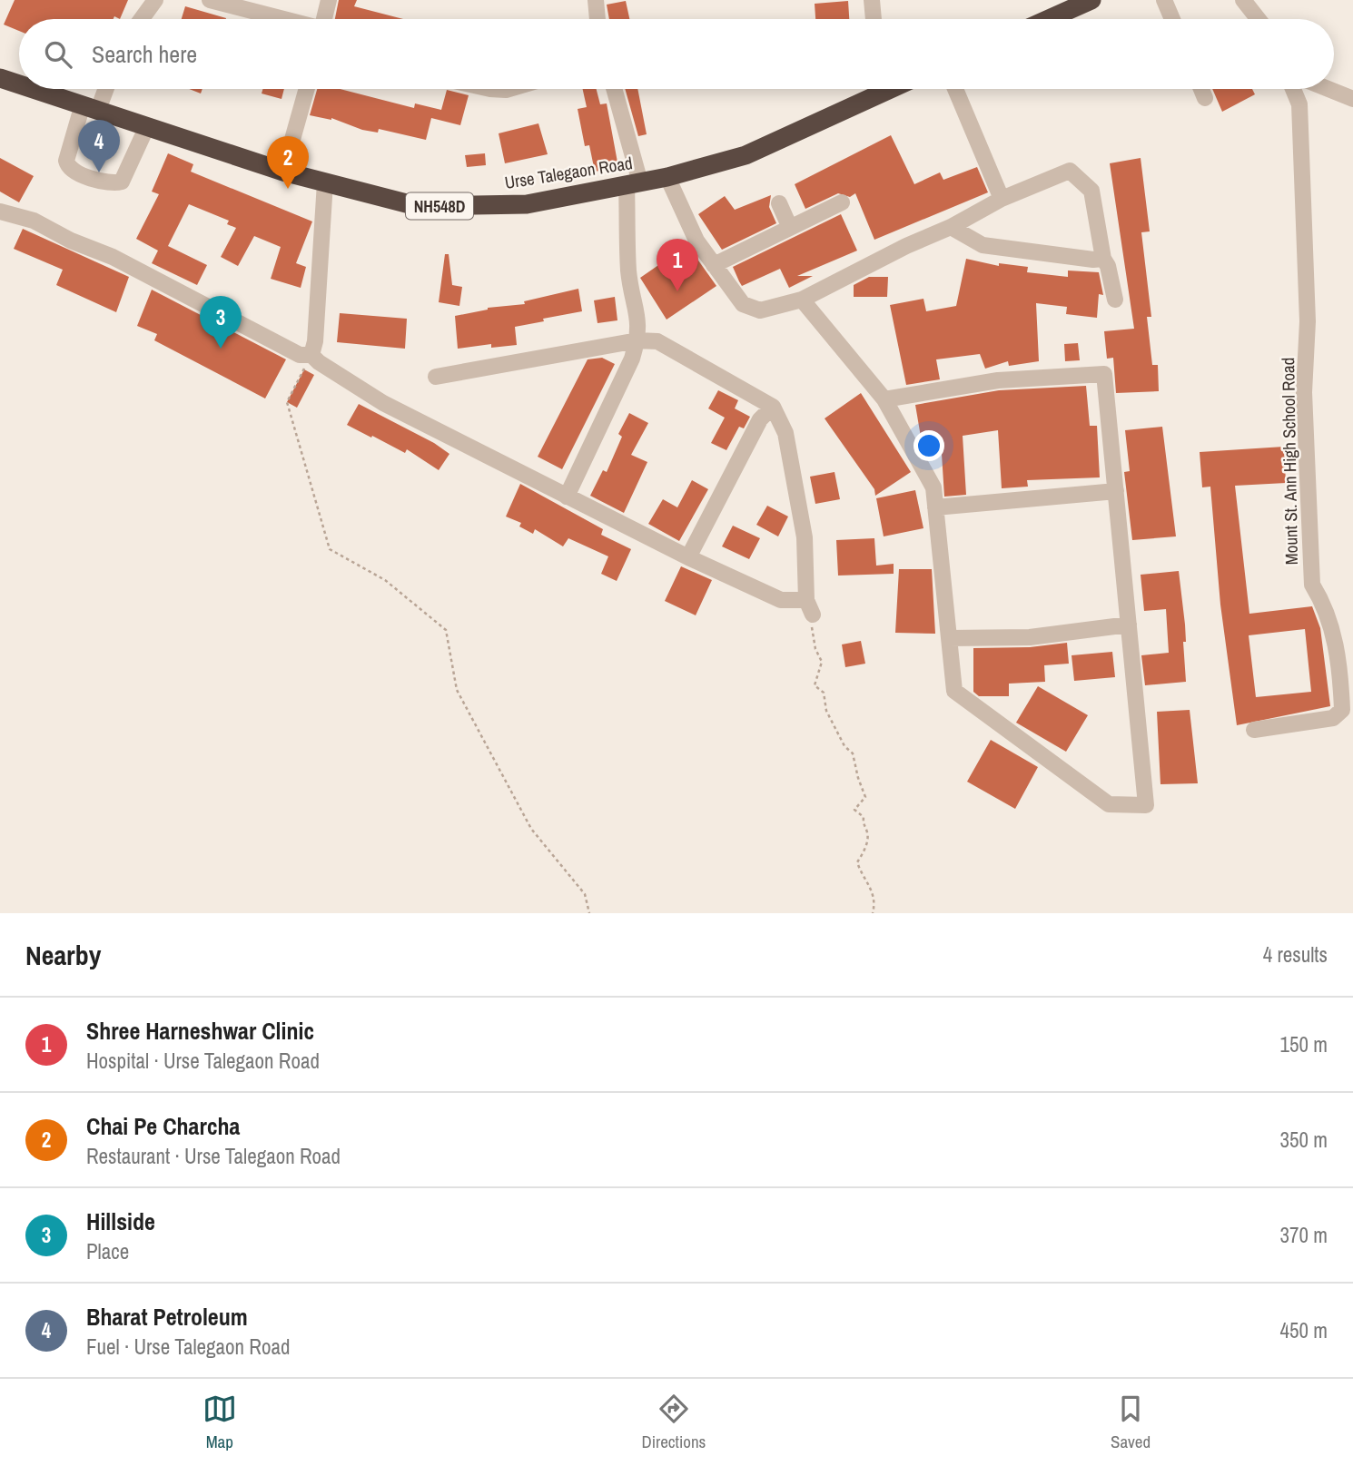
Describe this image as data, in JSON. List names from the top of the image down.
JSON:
{
  "streets": {
    "highway": ["Urse Talegaon Road", "NH548D"],
    "street": ["Mount St. Ann High School Road"]
  },
  "page": {
    "search": "Search here",
    "pins": [
      "4",
      "2",
      "1",
      "3"
    ],
    "heading": ["Nearby", "4 results"],
    "list": [
      {
        "mark": "1",
        "name": "Shree Harneshwar Clinic",
        "note": "Hospital · Urse Talegaon Road",
        "value": "150 m"
      },
      {
        "mark": "2",
        "name": "Chai Pe Charcha",
        "note": "Restaurant · Urse Talegaon Road",
        "value": "350 m"
      },
      {
        "mark": "3",
        "name": "Hillside",
        "note": "Place",
        "value": "370 m"
      },
      {
        "mark": "4",
        "name": "Bharat Petroleum",
        "note": "Fuel · Urse Talegaon Road",
        "value": "450 m"
      }
    ],
    "nav": ["Map", "Directions", "Saved"]
  }
}
